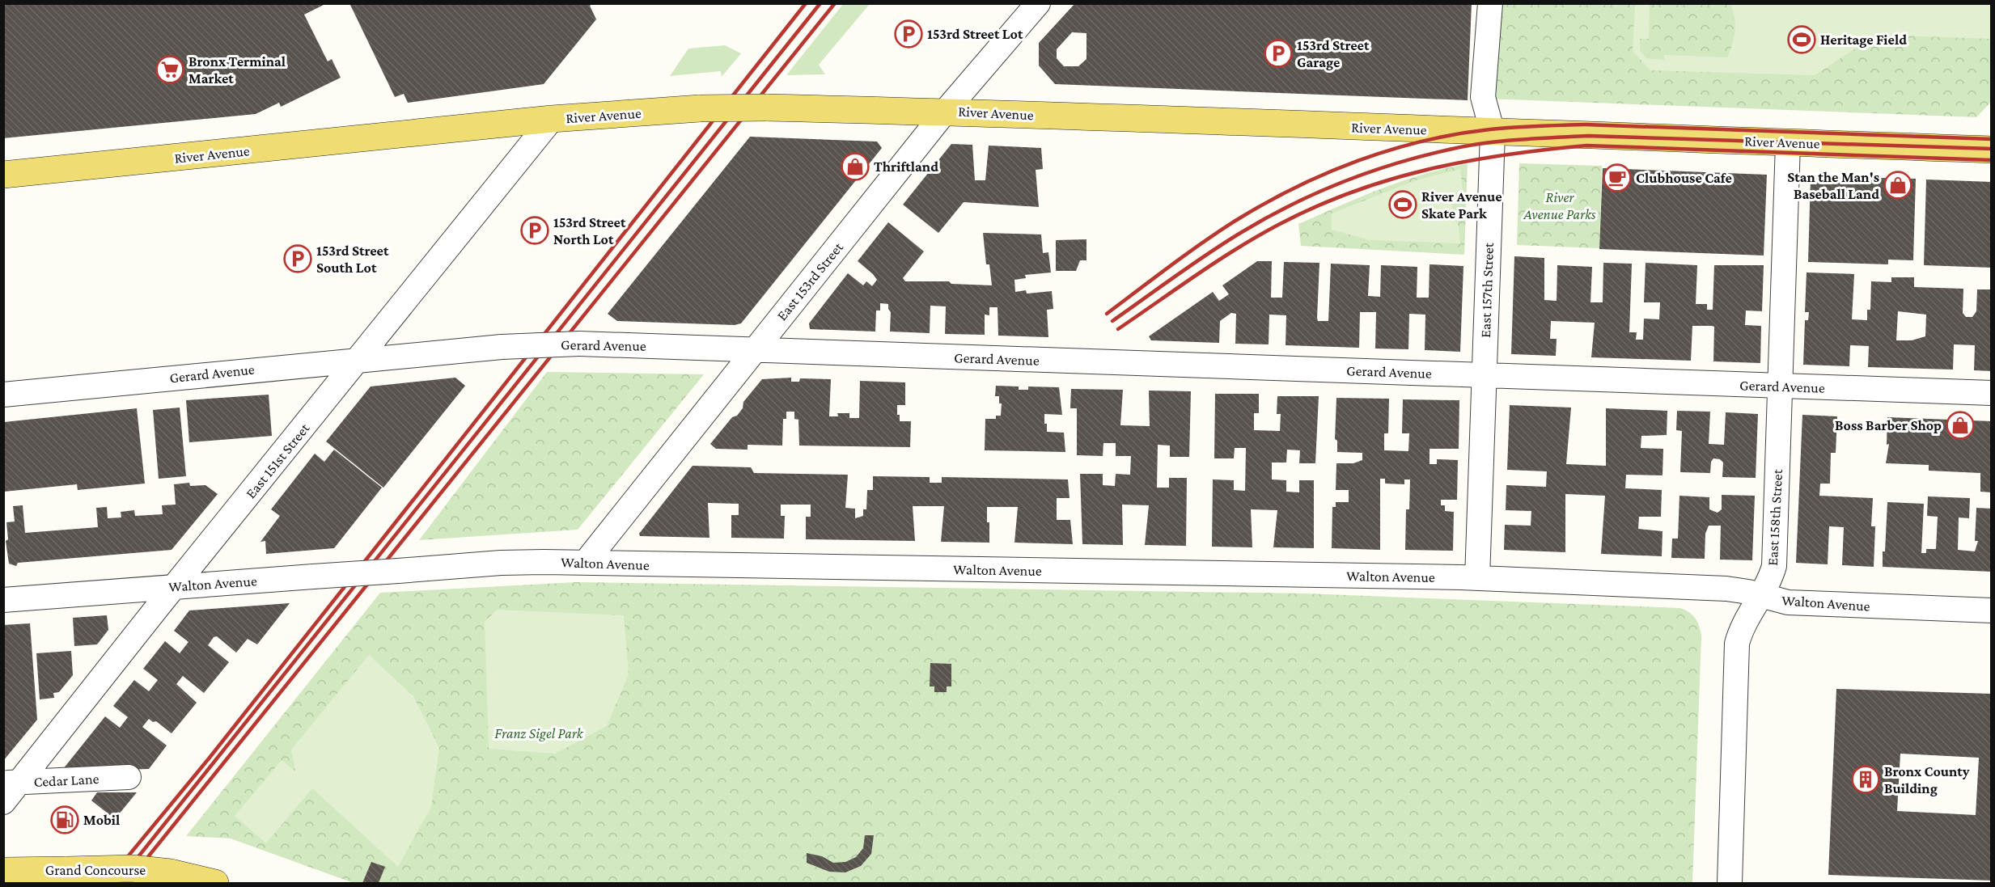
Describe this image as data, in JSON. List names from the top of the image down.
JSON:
{
  "streets": {
    "main road": ["River Avenue", "Grand Concourse"],
    "street": [
      "East 153rd Street",
      "East 157th Street",
      "Gerard Avenue",
      "East 151st Street",
      "East 158th Street",
      "Walton Avenue",
      "Cedar Lane"
    ]
  },
  "crossings": [
    ["River Avenue", "East 153rd Street"],
    ["River Avenue", "East 157th Street"],
    ["River Avenue", "East 151st Street"],
    ["River Avenue", "East 158th Street"],
    ["East 153rd Street", "Gerard Avenue"],
    ["East 153rd Street", "Walton Avenue"],
    ["East 157th Street", "Gerard Avenue"],
    ["East 157th Street", "Walton Avenue"],
    ["Gerard Avenue", "East 151st Street"],
    ["Gerard Avenue", "East 158th Street"],
    ["East 151st Street", "Walton Avenue"],
    ["East 151st Street", "Cedar Lane"],
    ["East 158th Street", "Walton Avenue"]
  ],
  "parks": ["River Avenue Parks", "Franz Sigel Park"],
  "places": {
    "parking": [
      "153rd Street Lot",
      "153rd Street Garage",
      "153rd Street North Lot",
      "153rd Street South Lot"
    ],
    "sports": ["Heritage Field", "River Avenue Skate Park"],
    "supermarket": ["Bronx Terminal Market"],
    "shop": ["Thriftland", "Stan the Man's Baseball Land", "Boss Barber Shop"],
    "cafe": ["Clubhouse Cafe"],
    "building": ["Bronx County Building"],
    "fuel station": ["Mobil"]
  }
}
